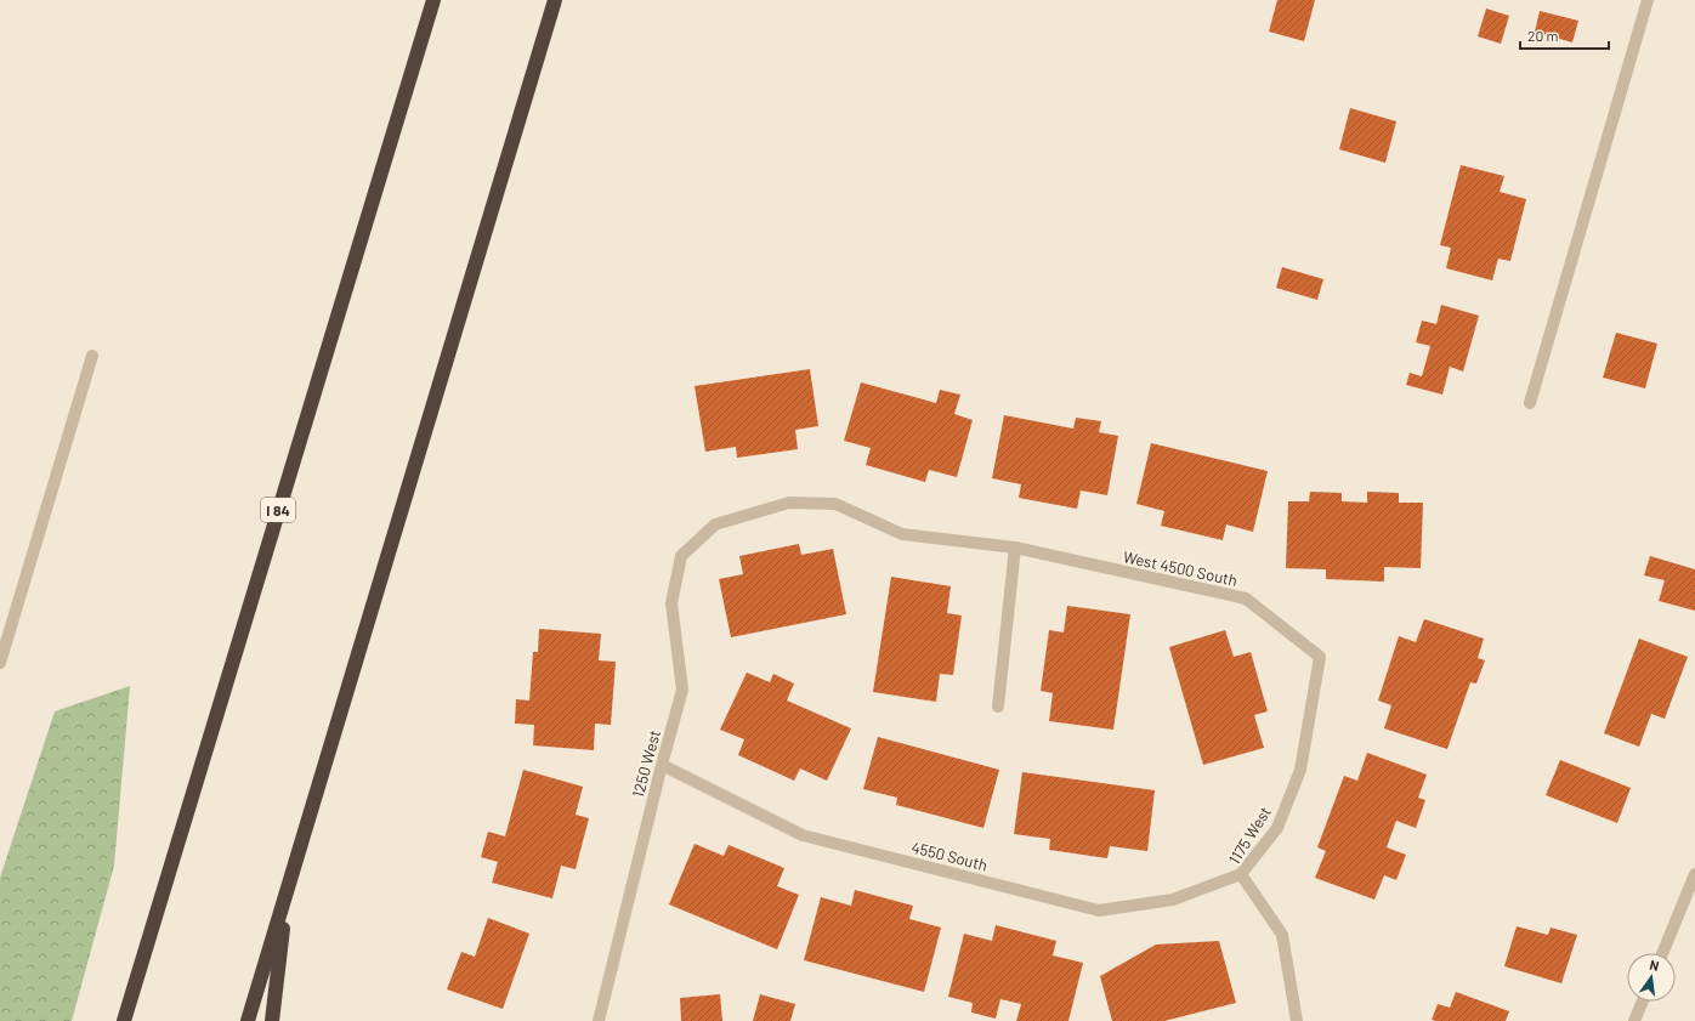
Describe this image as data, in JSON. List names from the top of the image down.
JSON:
{
  "streets": {
    "highway": ["I 84"],
    "street": [
      "West 4500 South",
      "1250 West",
      "1175 West",
      "4550 South"
    ]
  },
  "crossings": [
    ["West 4500 South", "1250 West"],
    ["West 4500 South", "1175 West"],
    ["1250 West", "4550 South"],
    ["1175 West", "4550 South"]
  ],
  "scale_bar": "20 m",
  "north": "top"
}
